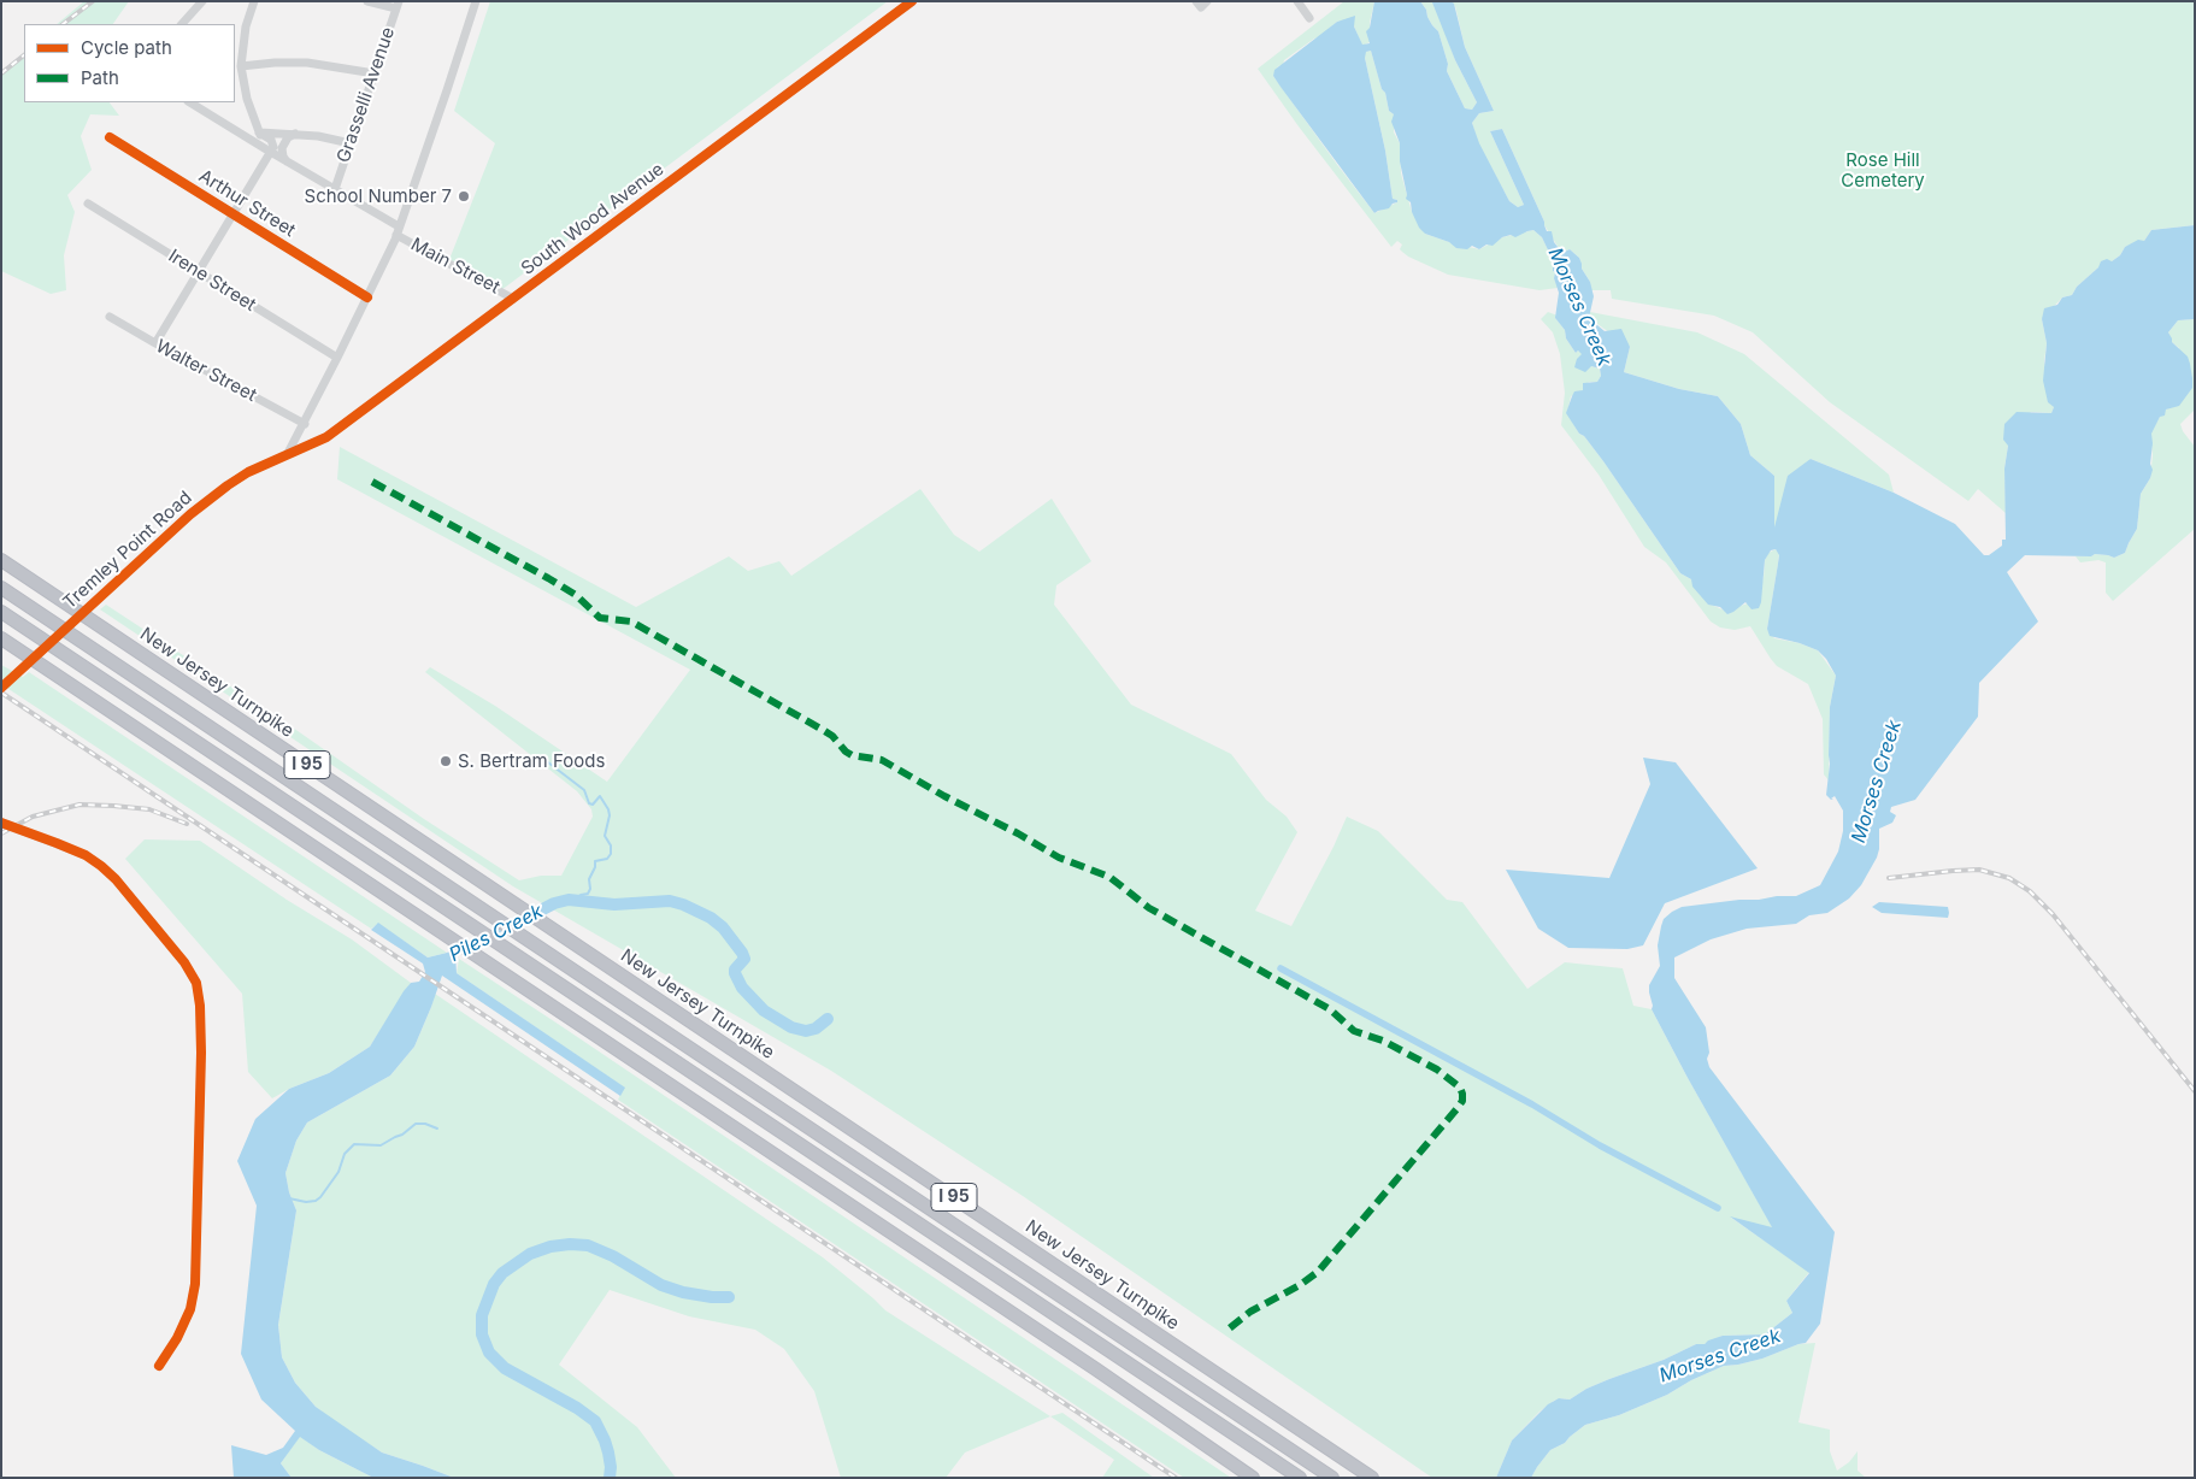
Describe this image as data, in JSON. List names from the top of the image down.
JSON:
{
  "streets": {
    "highway": ["New Jersey Turnpike", "I 95"],
    "street": [
      "Grasselli Avenue",
      "Arthur Street",
      "South Wood Avenue",
      "Main Street",
      "Irene Street",
      "Walter Street",
      "Tremley Point Road"
    ]
  },
  "crossings": [
    ["Grasselli Avenue", "Main Street"],
    ["South Wood Avenue", "Main Street"],
    ["South Wood Avenue", "Tremley Point Road"]
  ],
  "water": ["Morses Creek", "Piles Creek"],
  "parks": ["Rose Hill Cemetery"],
  "places": ["School Number 7", "S. Bertram Foods"],
  "legend": ["Cycle path", "Path"]
}
